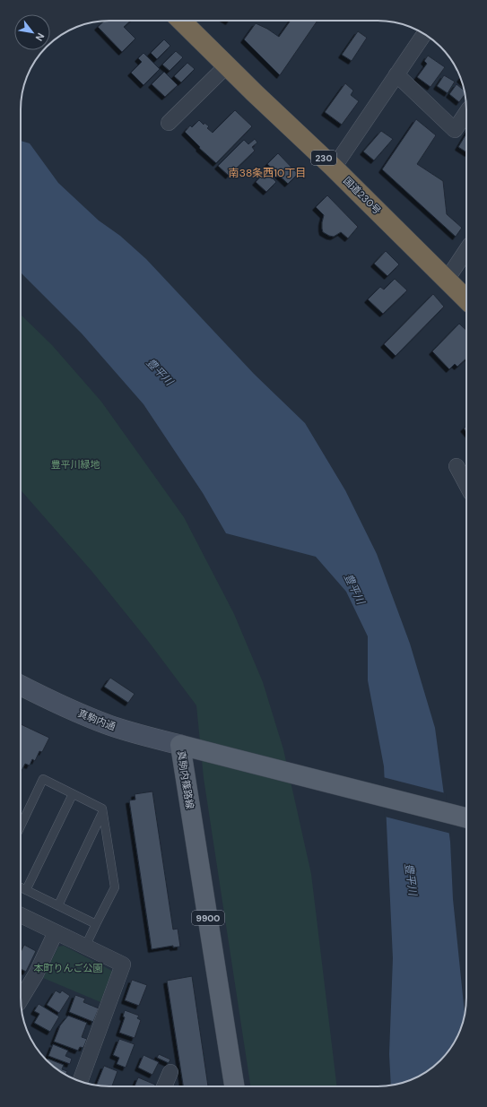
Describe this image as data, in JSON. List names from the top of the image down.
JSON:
{
  "streets": {
    "highway": ["230", "国道230号"],
    "main road": ["真駒内篠路線", "9900"],
    "street": ["真駒内通"]
  },
  "crossings": [
    ["真駒内通", "真駒内篠路線"]
  ],
  "districts": ["南38条西10丁目"],
  "water": ["豊平川"],
  "parks": ["豊平川緑地", "本町りんご公園"],
  "north": "bottom right"
}
